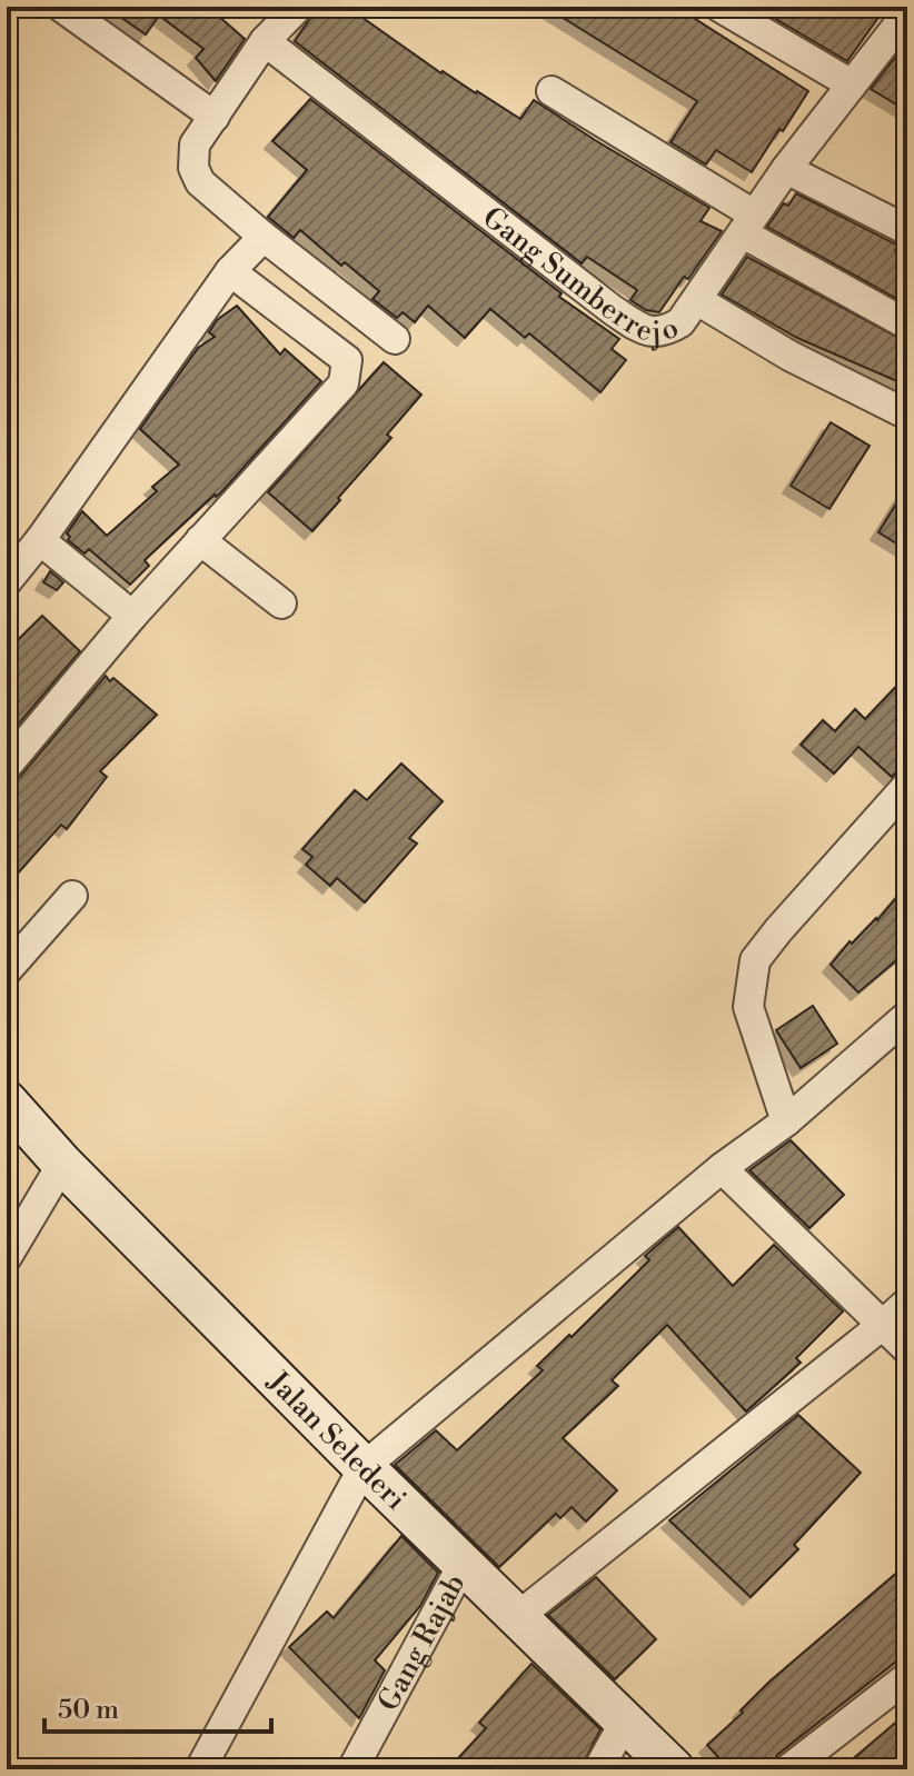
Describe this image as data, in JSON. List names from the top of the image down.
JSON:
{
  "streets": {
    "street": ["Gang Sumberrejo", "Jalan Selederi", "Gang Rajab"]
  },
  "crossings": [
    ["Jalan Selederi", "Gang Rajab"]
  ],
  "scale_bar": "50 m"
}
